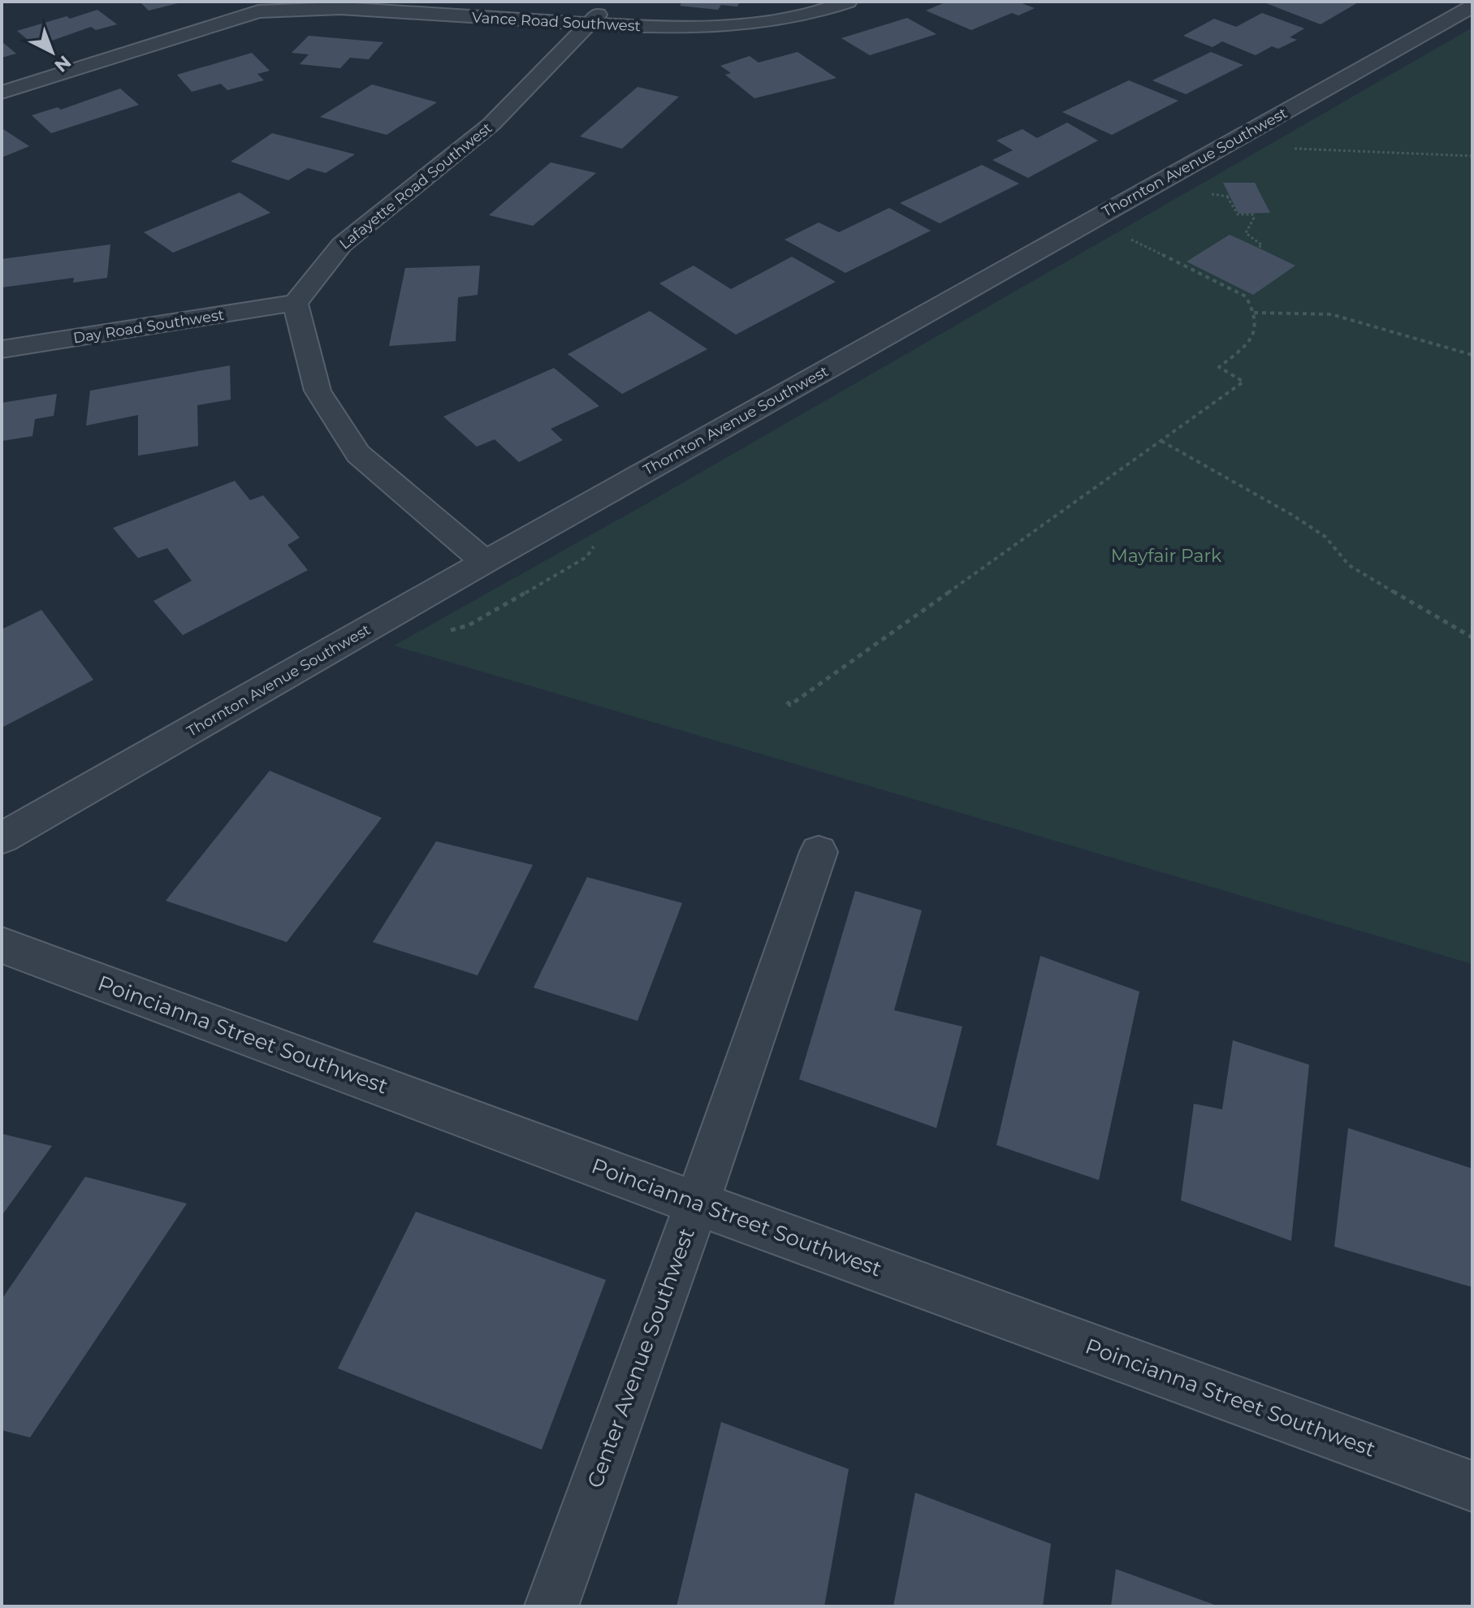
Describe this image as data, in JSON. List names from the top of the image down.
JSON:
{
  "streets": {
    "street": [
      "Vance Road Southwest",
      "Thornton Avenue Southwest",
      "Lafayette Road Southwest",
      "Day Road Southwest",
      "Poincianna Street Southwest",
      "Center Avenue Southwest"
    ]
  },
  "crossings": [
    ["Vance Road Southwest", "Lafayette Road Southwest"],
    ["Lafayette Road Southwest", "Day Road Southwest"],
    ["Poincianna Street Southwest", "Center Avenue Southwest"]
  ],
  "parks": ["Mayfair Park"],
  "north": "bottom right"
}
